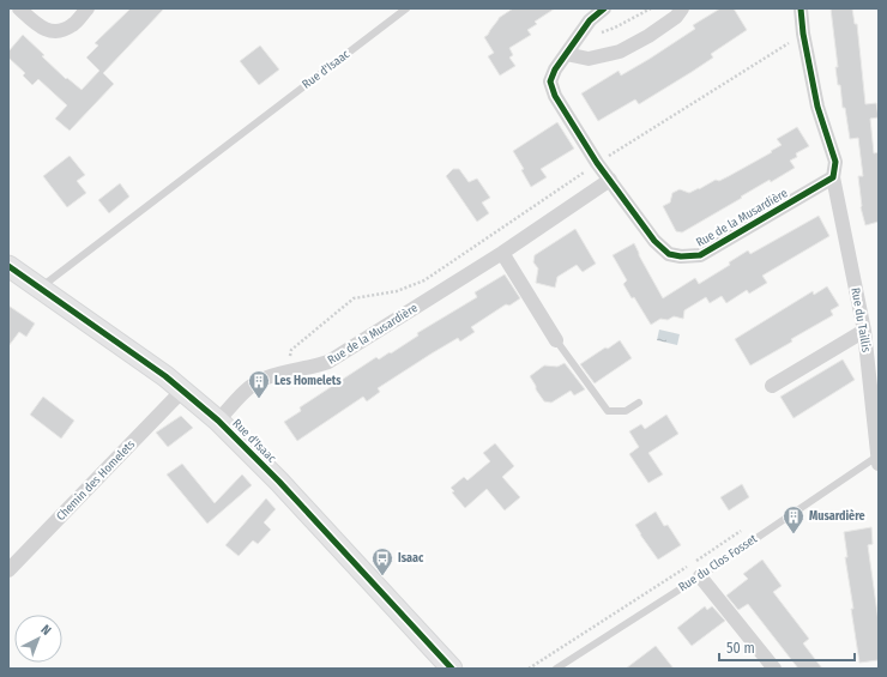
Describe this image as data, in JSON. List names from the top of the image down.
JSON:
{
  "streets": {
    "street": [
      "Rue d'Isaac",
      "Rue de la Musardière",
      "Rue du Taillis",
      "Chemin des Homelets"
    ],
    "lane": ["Rue du Clos Fosset"]
  },
  "crossings": [
    ["Rue d'Isaac", "Rue de la Musardière"],
    ["Rue d'Isaac", "Chemin des Homelets"],
    ["Rue de la Musardière", "Rue du Taillis"],
    ["Rue du Taillis", "Rue du Clos Fosset"]
  ],
  "places": {
    "building": ["Les Homelets", "Musardière"],
    "bus stop": ["Isaac"]
  },
  "scale_bar": "50 m",
  "north": "top right"
}
